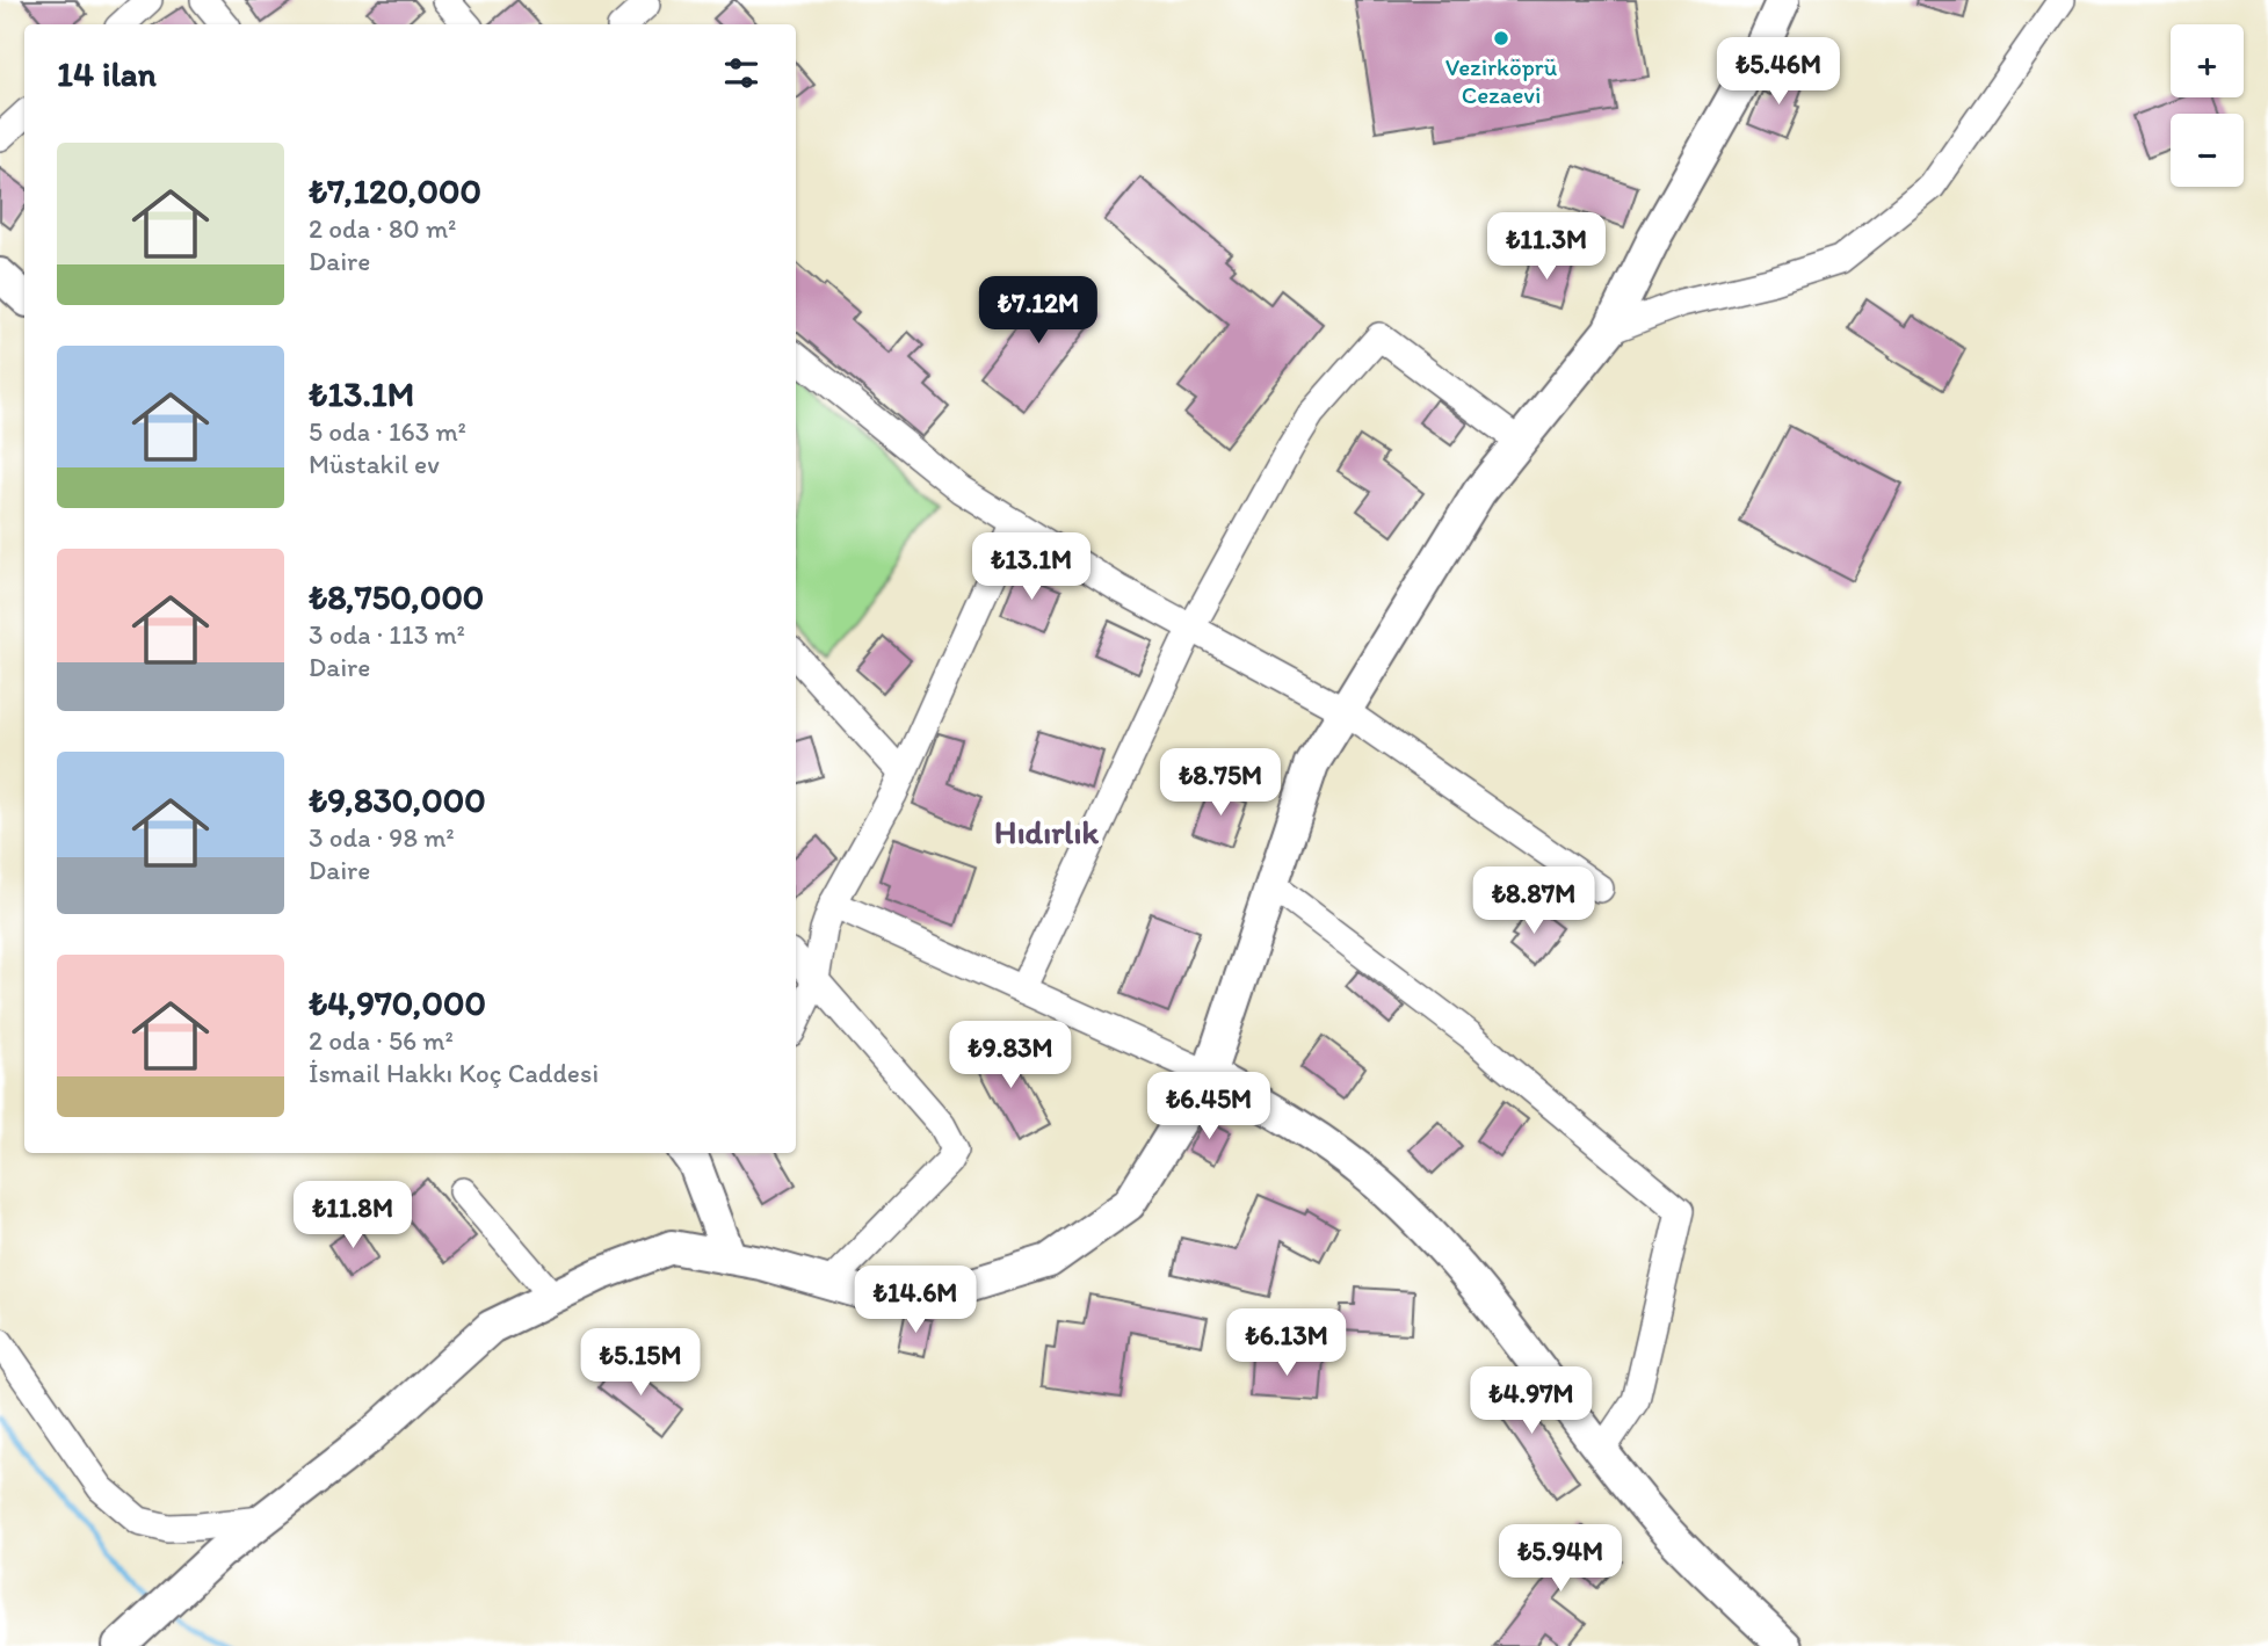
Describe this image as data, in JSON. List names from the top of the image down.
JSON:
{
  "districts": ["Hıdırlık"],
  "places": ["Vezirköprü Cezaevi"],
  "page": {
    "map_buttons": ["+", "−"],
    "heading": "14 ilan",
    "price": [
      "₺5.46M",
      "₺11.3M",
      "₺7.12M",
      "₺13.1M",
      "₺8.75M",
      "₺8.87M",
      "₺9.83M",
      "₺6.45M",
      "₺11.8M",
      "₺14.6M",
      "₺6.13M",
      "₺5.15M",
      "₺4.97M",
      "₺5.94M"
    ],
    "list": [
      {
        "name": "₺7,120,000",
        "note": "2 oda · 80 m² · Daire"
      },
      {
        "name": "₺13.1M",
        "note": "5 oda · 163 m² · Müstakil ev"
      },
      {
        "name": "₺8,750,000",
        "note": "3 oda · 113 m² · Daire"
      },
      {
        "name": "₺9,830,000",
        "note": "3 oda · 98 m² · Daire"
      },
      {
        "name": "₺4,970,000",
        "note": "2 oda · 56 m² · İsmail Hakkı Koç Caddesi"
      }
    ]
  }
}
